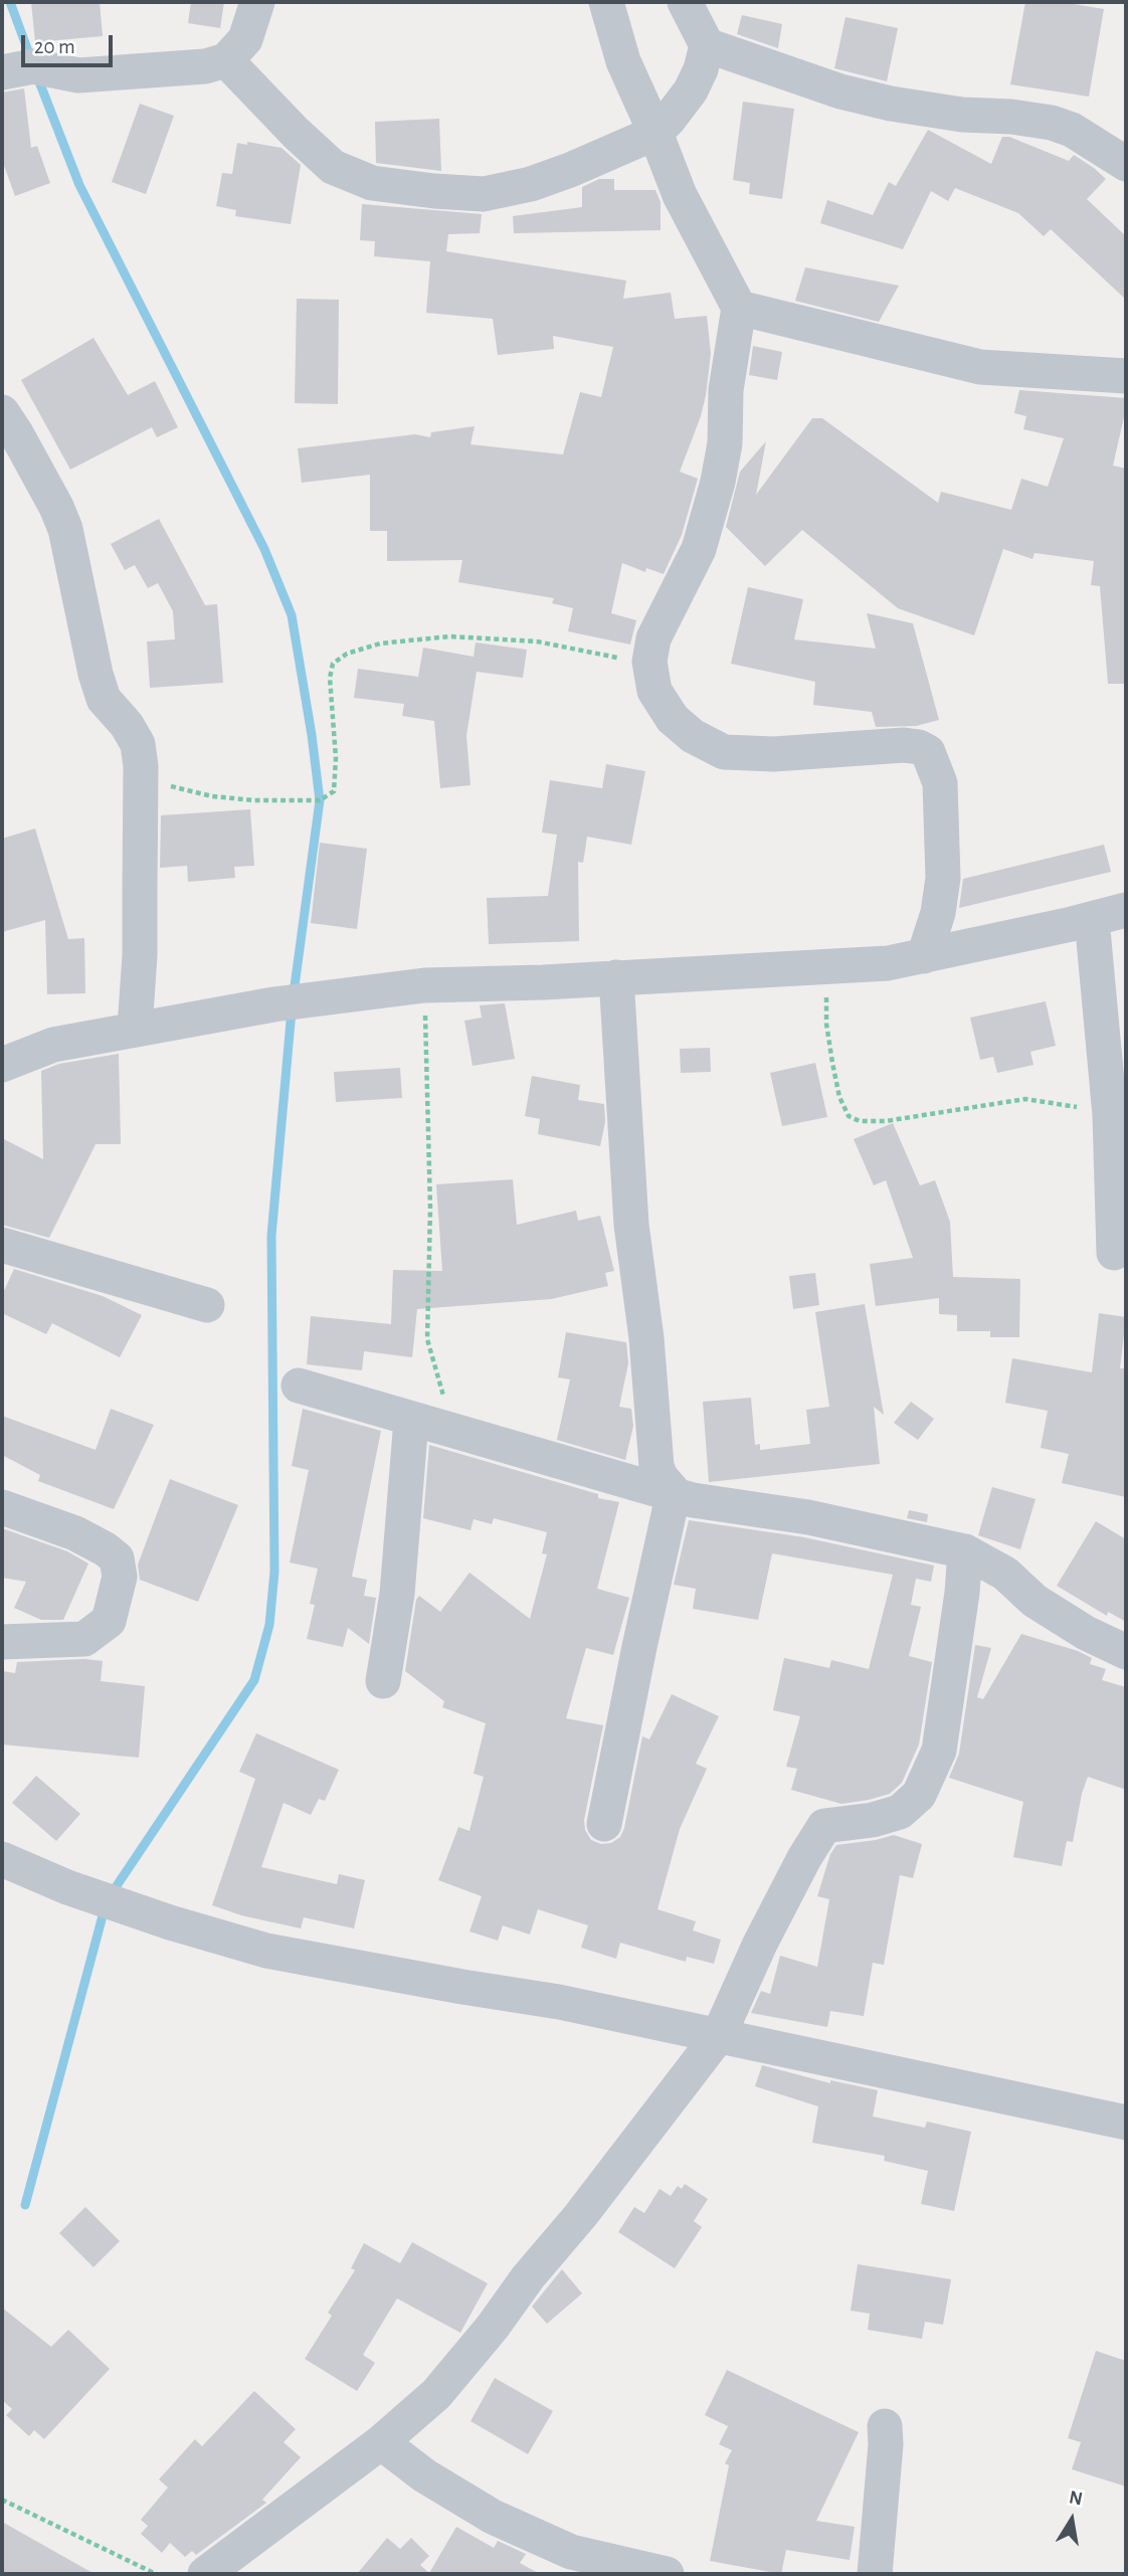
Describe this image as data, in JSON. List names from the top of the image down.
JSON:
{
  "scale_bar": "20 m",
  "north": "top"
}
